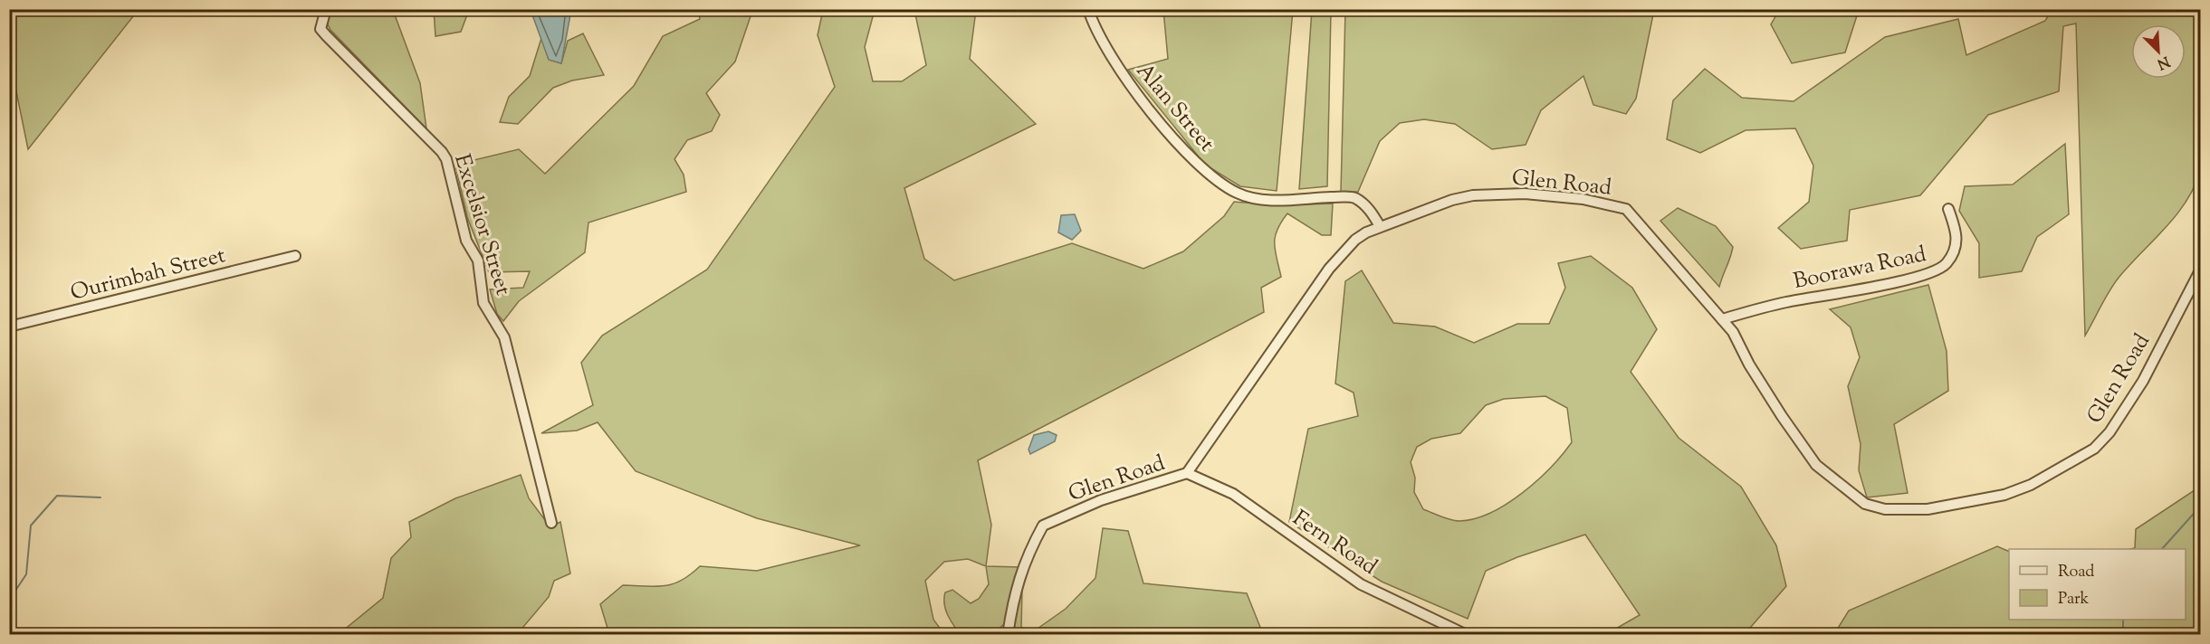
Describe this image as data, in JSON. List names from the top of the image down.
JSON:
{
  "streets": {
    "street": [
      "Alan Street",
      "Glen Road",
      "Excelsior Street",
      "Boorawa Road",
      "Ourimbah Street",
      "Fern Road"
    ]
  },
  "crossings": [
    ["Alan Street", "Glen Road"],
    ["Glen Road", "Boorawa Road"],
    ["Glen Road", "Fern Road"]
  ],
  "legend": ["Road", "Park"],
  "north": "bottom right"
}
